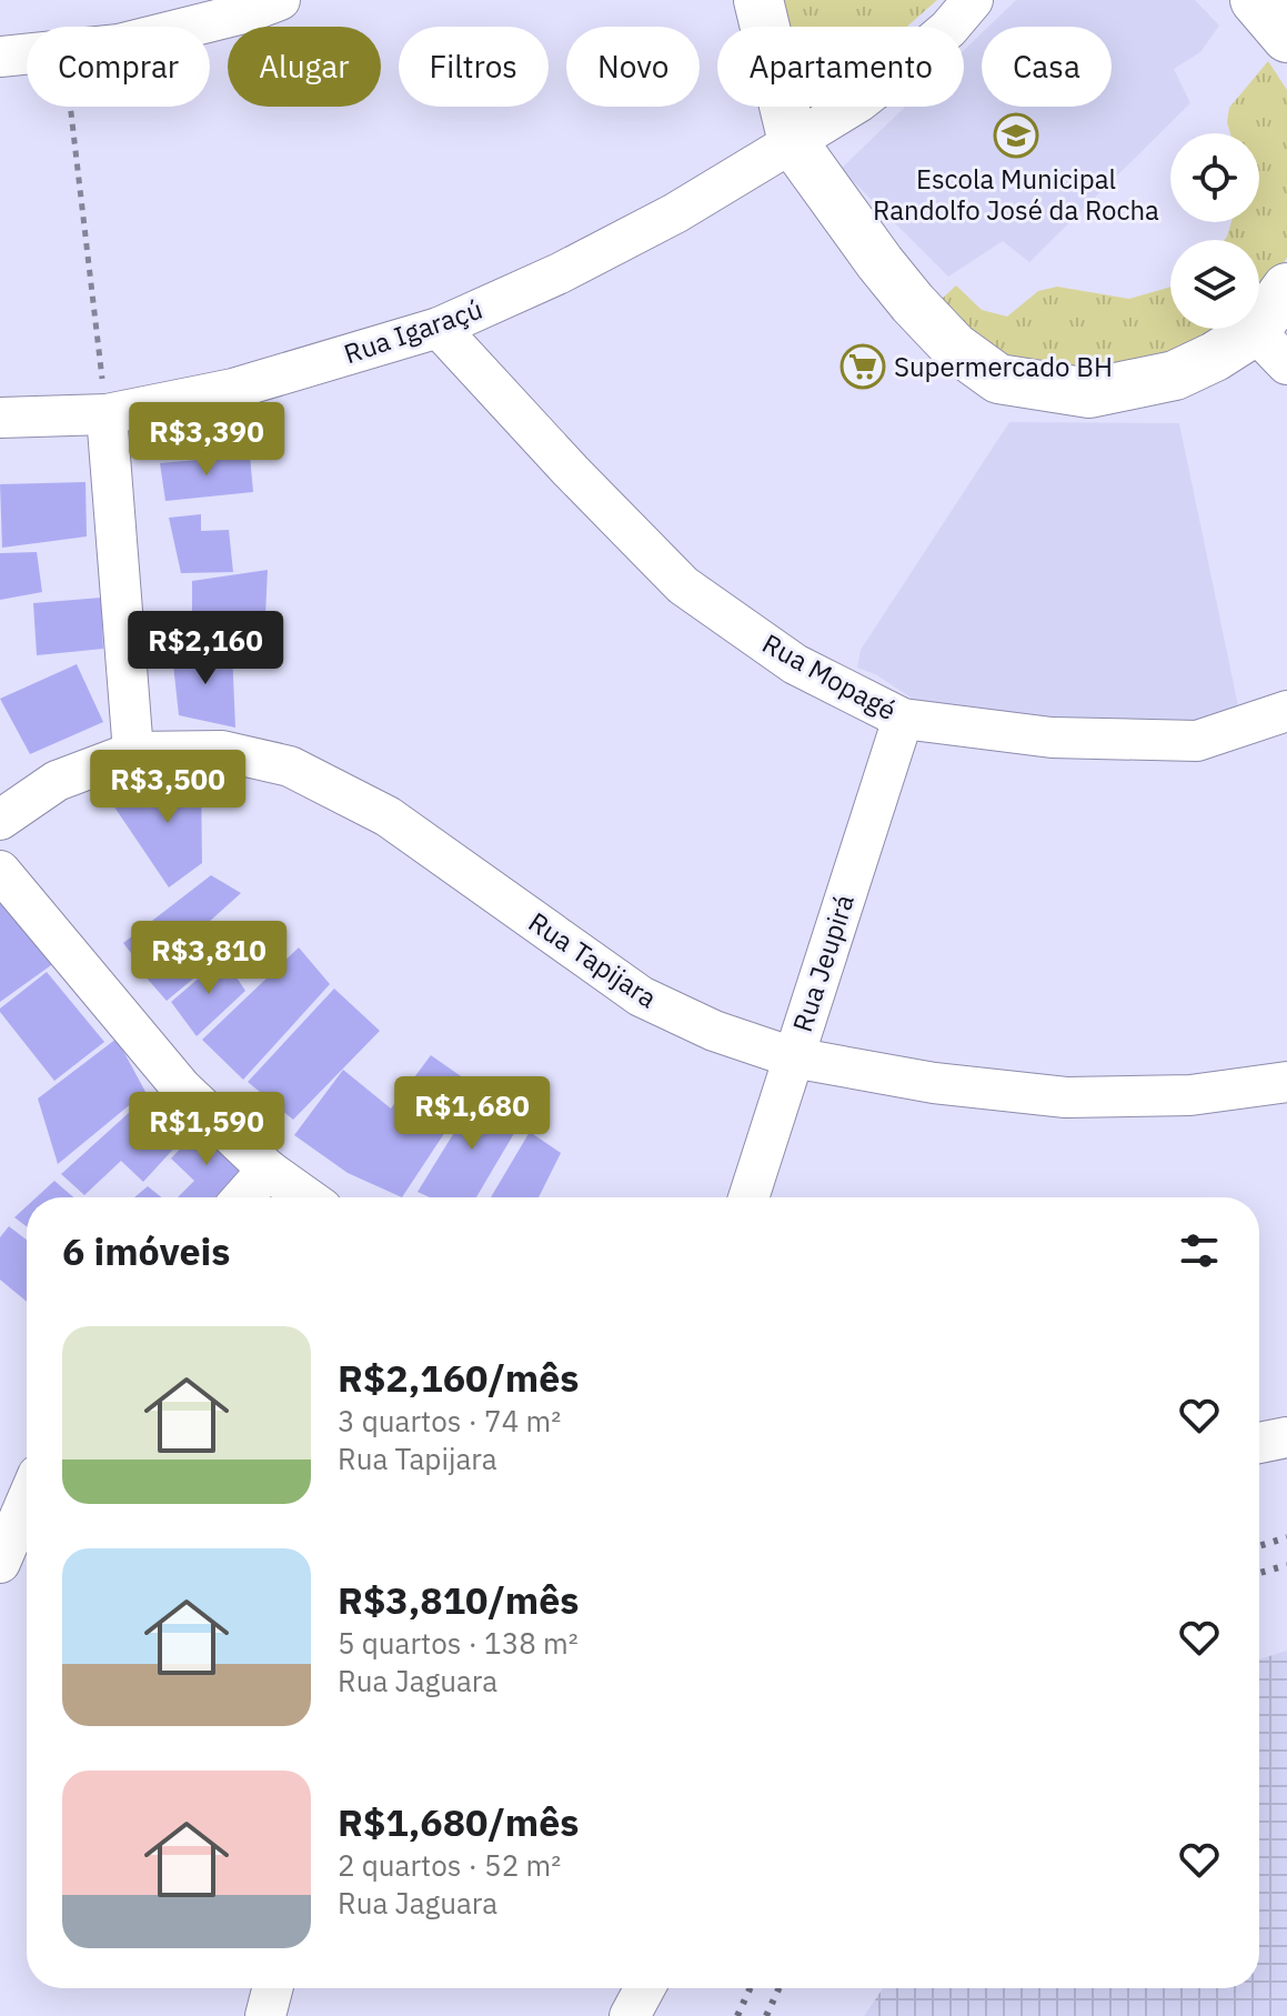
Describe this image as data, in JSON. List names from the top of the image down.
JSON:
{
  "streets": {
    "street": [
      "Rua Igaraçú",
      "Rua Mopagé",
      "Rua Tapijara",
      "Rua Jeupirá"
    ]
  },
  "crossings": [
    ["Rua Igaraçú", "Rua Mopagé"],
    ["Rua Mopagé", "Rua Jeupirá"],
    ["Rua Tapijara", "Rua Jeupirá"]
  ],
  "places": {
    "school or university": ["Escola Municipal Randolfo José da Rocha"],
    "supermarket": ["Supermercado BH"]
  },
  "page": {
    "chip": [
      "Comprar",
      "Alugar",
      "Filtros",
      "Novo",
      "Apartamento",
      "Casa"
    ],
    "price": [
      "R$3,390",
      "R$2,160",
      "R$3,500",
      "R$3,810",
      "R$1,680",
      "R$1,590"
    ],
    "heading": "6 imóveis",
    "list": [
      {
        "name": "R$2,160/mês",
        "note": "3 quartos · 74 m² · Rua Tapijara"
      },
      {
        "name": "R$3,810/mês",
        "note": "5 quartos · 138 m² · Rua Jaguara"
      },
      {
        "name": "R$1,680/mês",
        "note": "2 quartos · 52 m² · Rua Jaguara"
      }
    ]
  }
}
